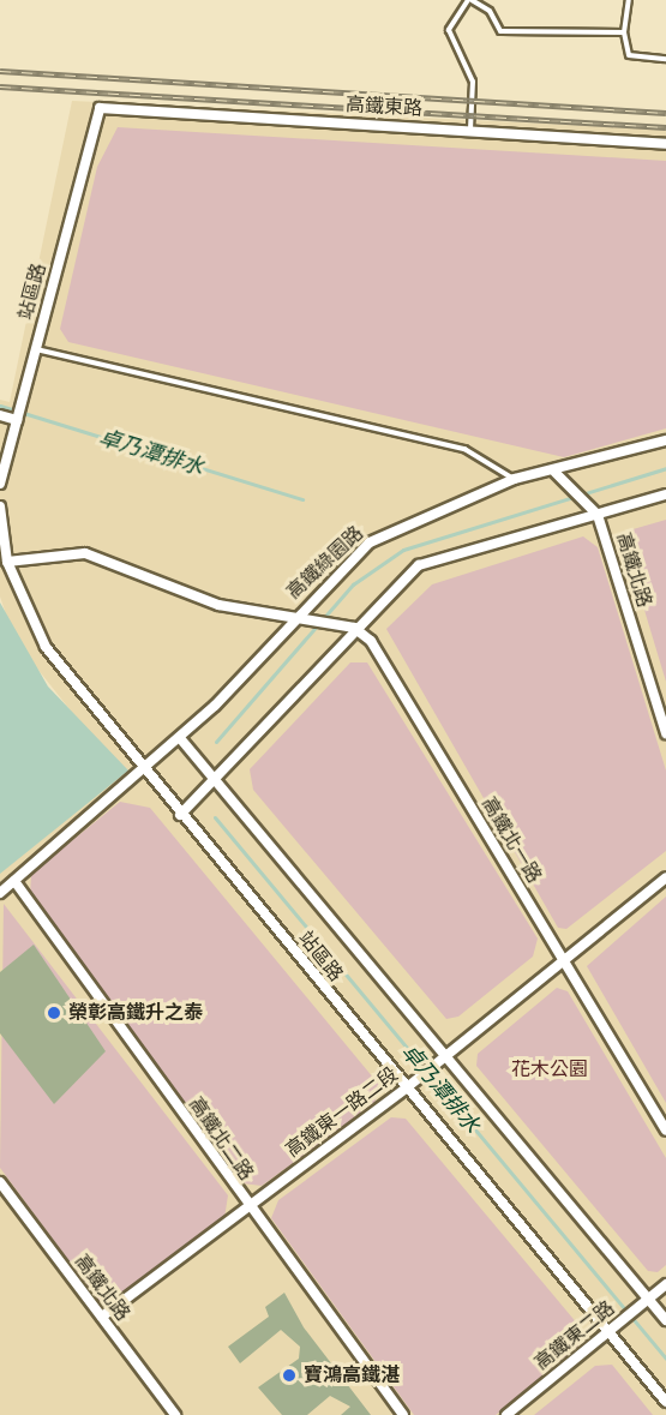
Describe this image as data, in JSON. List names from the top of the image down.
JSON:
{
  "streets": {
    "street": [
      "高鐵東路",
      "站區路",
      "高鐵綠園路",
      "高鐵北路",
      "高鐵北一路",
      "高鐵東一路二段",
      "高鐵北二路",
      "高鐵東二路"
    ]
  },
  "crossings": [
    ["高鐵東路", "站區路"],
    ["站區路", "高鐵綠園路"],
    ["站區路", "高鐵東一路二段"],
    ["站區路", "高鐵東二路"],
    ["高鐵綠園路", "高鐵北路"],
    ["高鐵綠園路", "高鐵北二路"],
    ["高鐵北路", "高鐵東一路二段"],
    ["高鐵北一路", "高鐵東一路二段"],
    ["高鐵東一路二段", "高鐵北二路"]
  ],
  "water": ["卓乃潭排水"],
  "parks": ["花木公園"],
  "places": ["榮彰高鐵升之泰", "寶鴻高鐵湛"]
}
